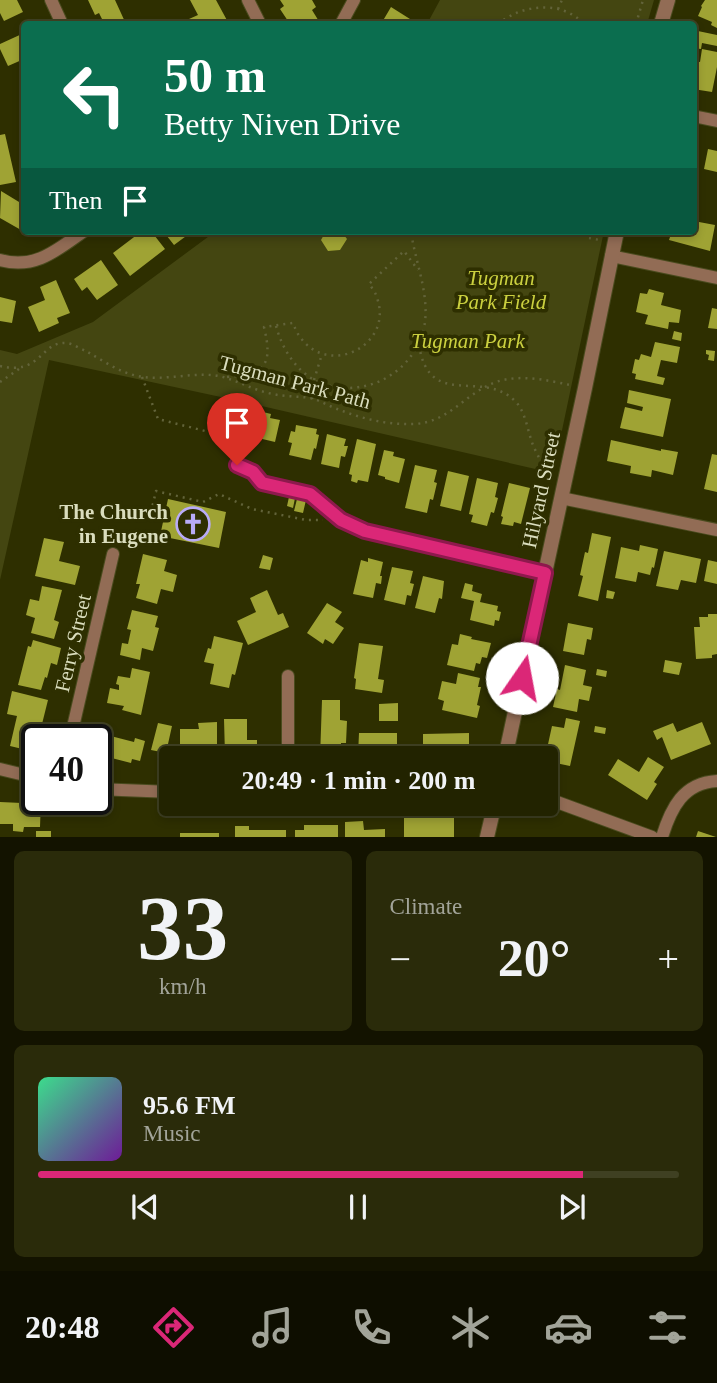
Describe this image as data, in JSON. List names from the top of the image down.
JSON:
{
  "streets": {
    "street": ["Hilyard Street", "Ferry Street"],
    "path": ["Tugman Park Path"]
  },
  "crossings": [
    ["Tugman Park Path", "Hilyard Street"]
  ],
  "parks": ["Tugman Park Field", "Tugman Park"],
  "places": {
    "church": ["The Church in Eugene"]
  },
  "page": {
    "turn": ["50 m", "Betty Niven Drive"],
    "then": "Then",
    "limit": "40",
    "trip": "20:49 · 1 min · 200 m",
    "tile": [
      ["33", "km/h"],
      "Climate"
    ],
    "heat": ["−", "20°", "+"],
    "song": ["95.6 FM", "Music"],
    "tabs": "20:48"
  }
}
